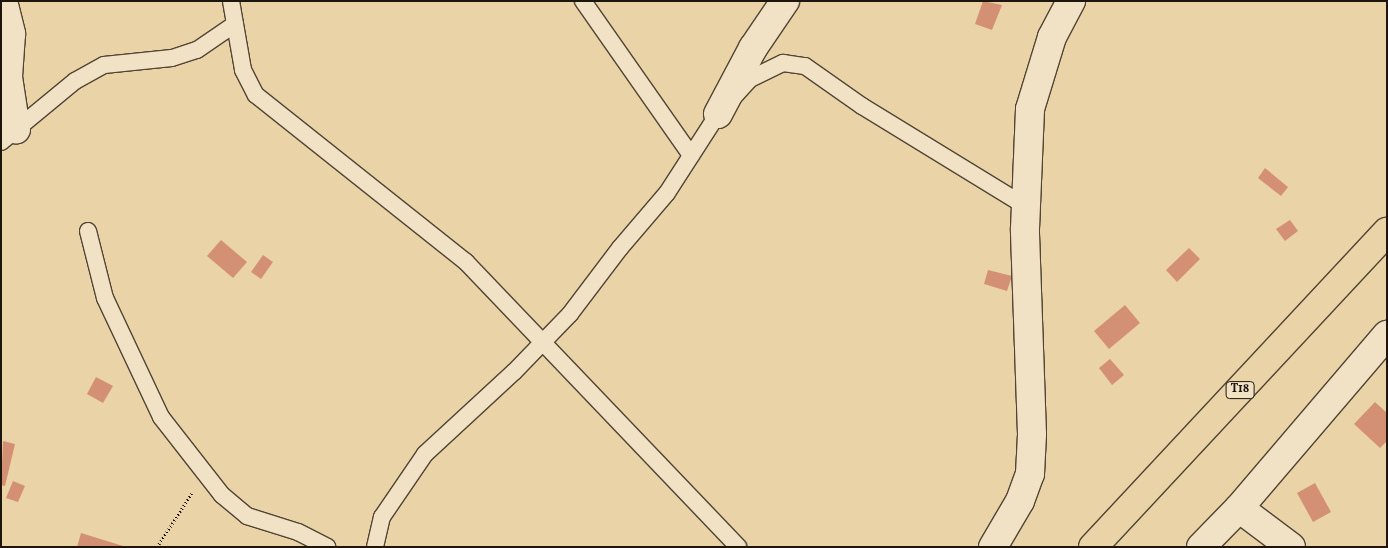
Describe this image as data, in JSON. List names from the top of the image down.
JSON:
{
  "streets": {
    "highway": ["T18"]
  }
}
